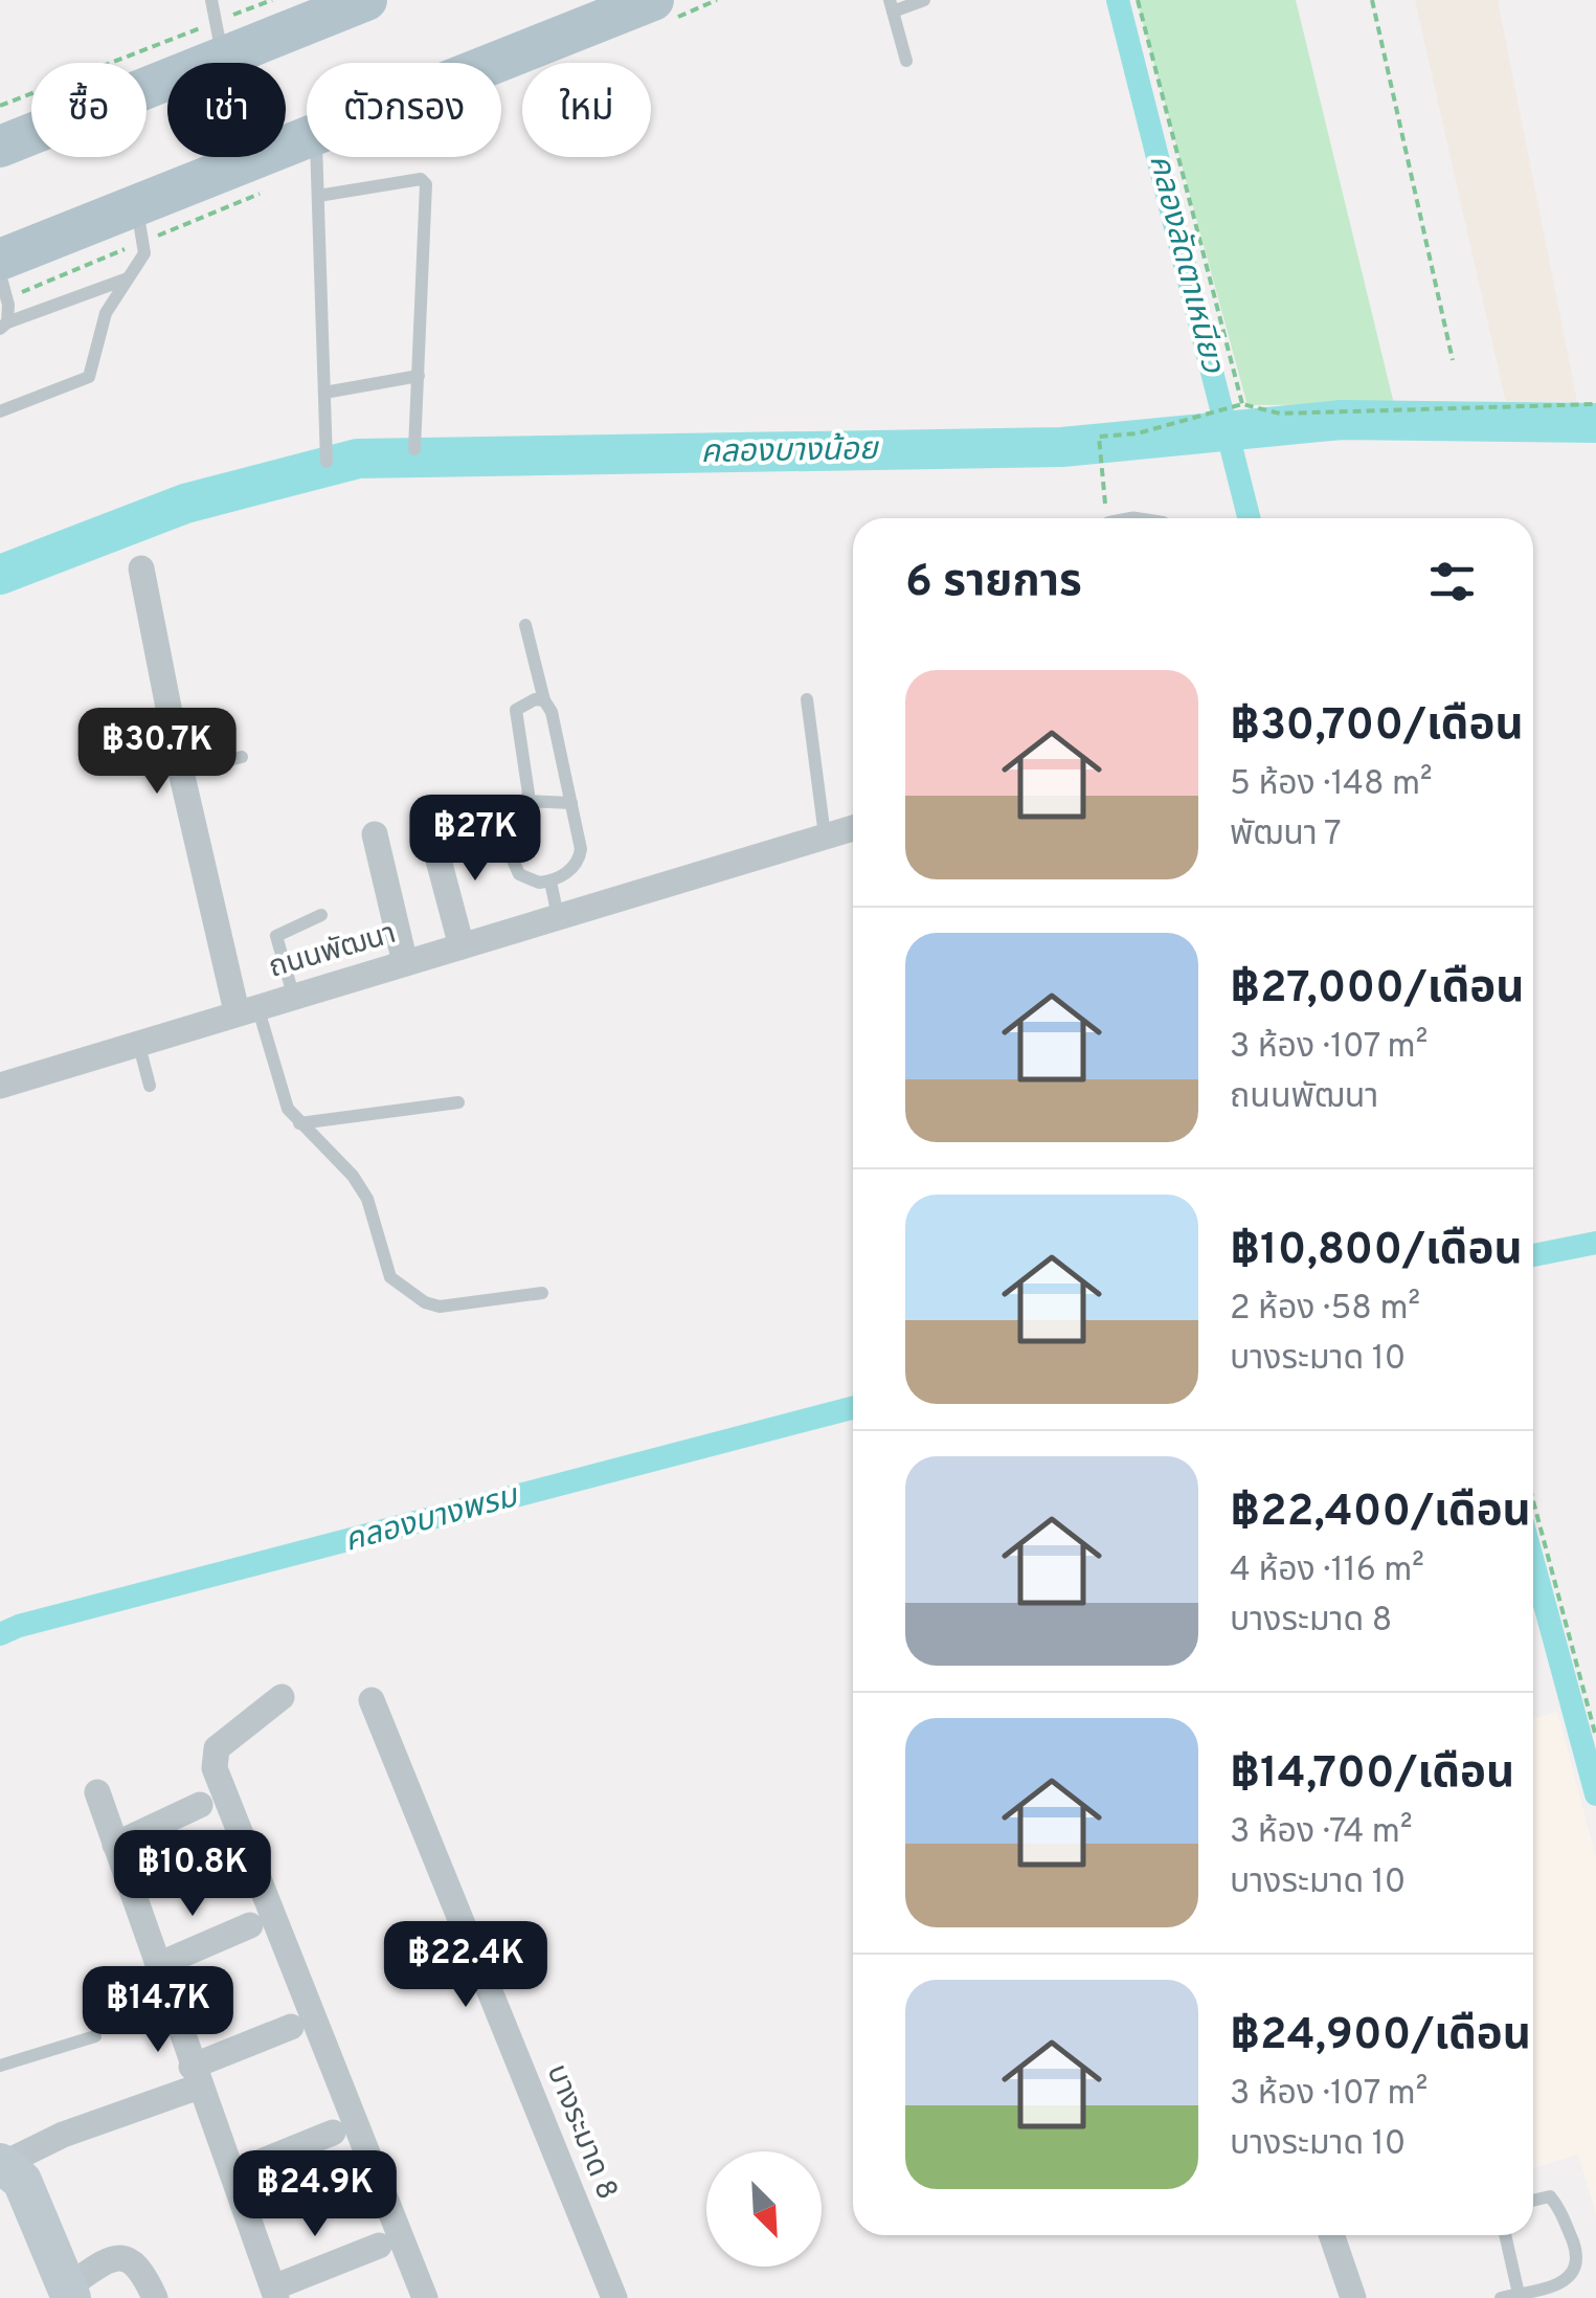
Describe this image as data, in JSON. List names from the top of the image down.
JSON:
{
  "streets": {
    "street": ["ถนนพัฒนา", "บางระมาด 8"]
  },
  "water": ["คลองลัดตาเหนียว", "คลองบางน้อย", "คลองบางพรม"],
  "north": "bottom right",
  "page": {
    "chip": [
      "ซื้อ",
      "เช่า",
      "ตัวกรอง",
      "ใหม่"
    ],
    "heading": "6 รายการ",
    "list": [
      {
        "name": "฿30,700/เดือน",
        "note": "5 ห้อง · 148 m² · พัฒนา 7"
      },
      {
        "name": "฿27,000/เดือน",
        "note": "3 ห้อง · 107 m² · ถนนพัฒนา"
      },
      {
        "name": "฿10,800/เดือน",
        "note": "2 ห้อง · 58 m² · บางระมาด 10"
      },
      {
        "name": "฿22,400/เดือน",
        "note": "4 ห้อง · 116 m² · บางระมาด 8"
      },
      {
        "name": "฿14,700/เดือน",
        "note": "3 ห้อง · 74 m² · บางระมาด 10"
      },
      {
        "name": "฿24,900/เดือน",
        "note": "3 ห้อง · 107 m² · บางระมาด 10"
      }
    ],
    "price": [
      "฿30.7K",
      "฿27K",
      "฿10.8K",
      "฿22.4K",
      "฿14.7K",
      "฿24.9K"
    ]
  }
}
